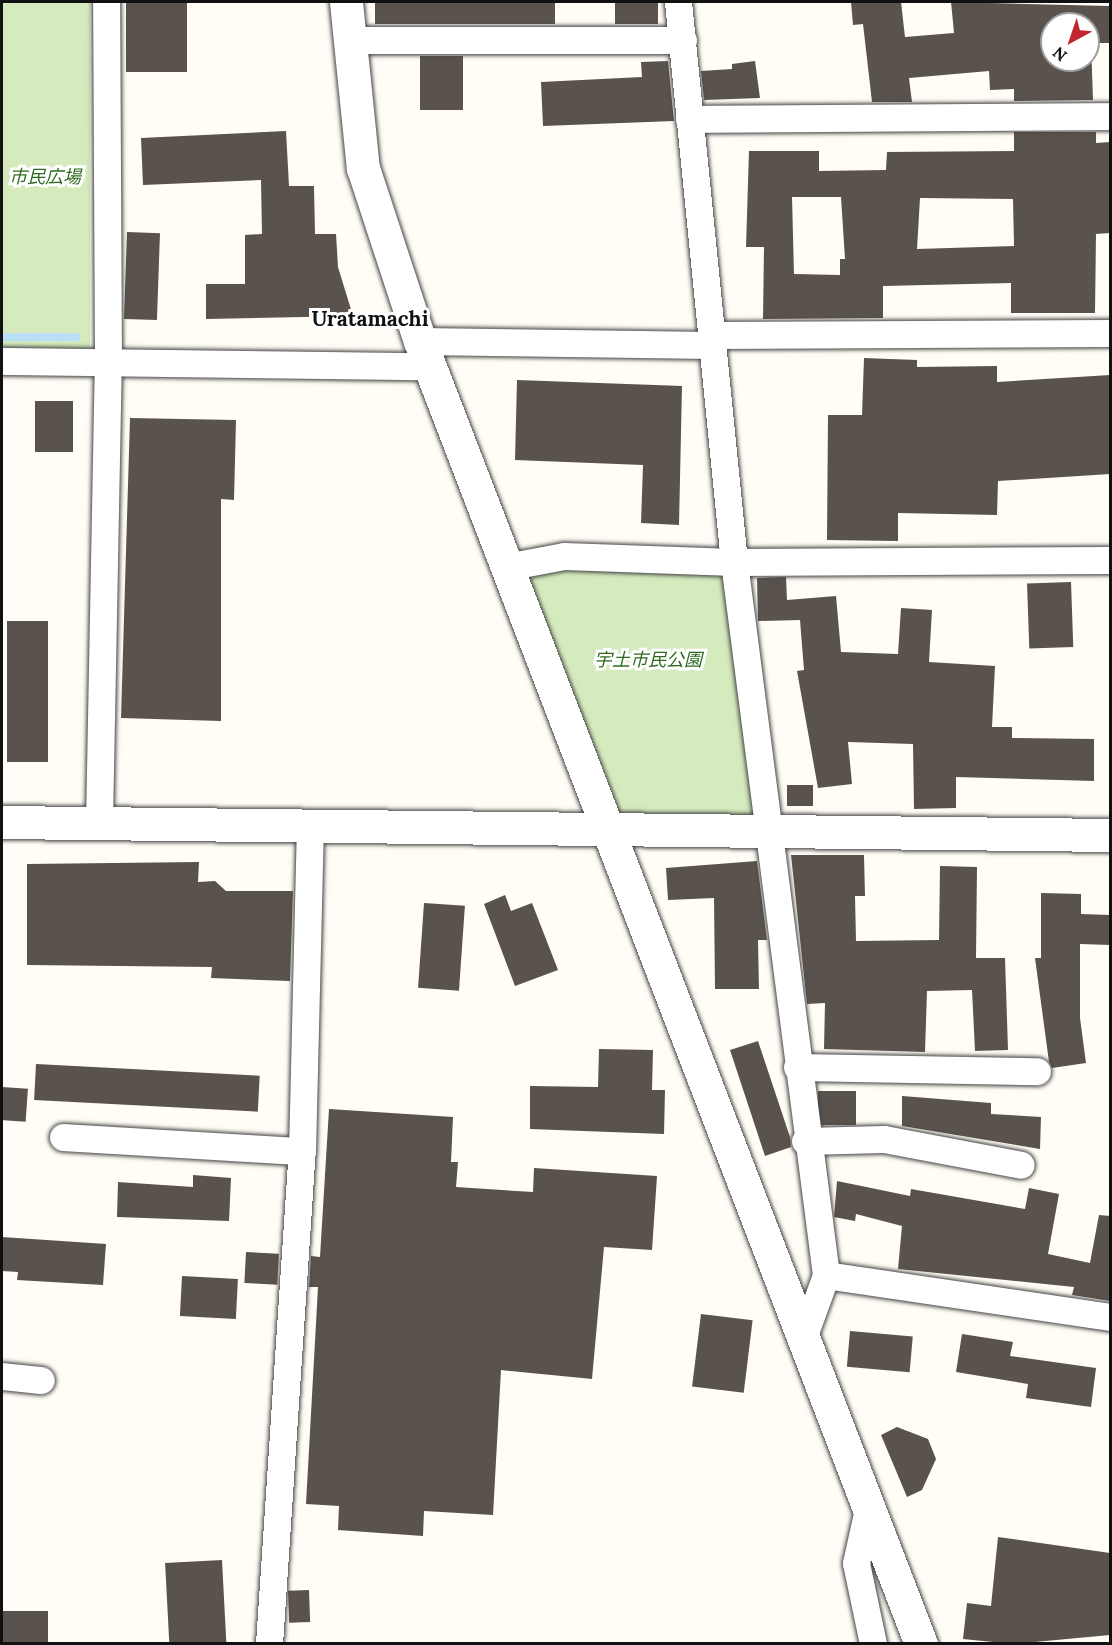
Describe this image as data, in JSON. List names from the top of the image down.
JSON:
{
  "districts": ["Uratamachi"],
  "parks": ["市民広場", "宇土市民公園"],
  "north": "bottom left"
}
